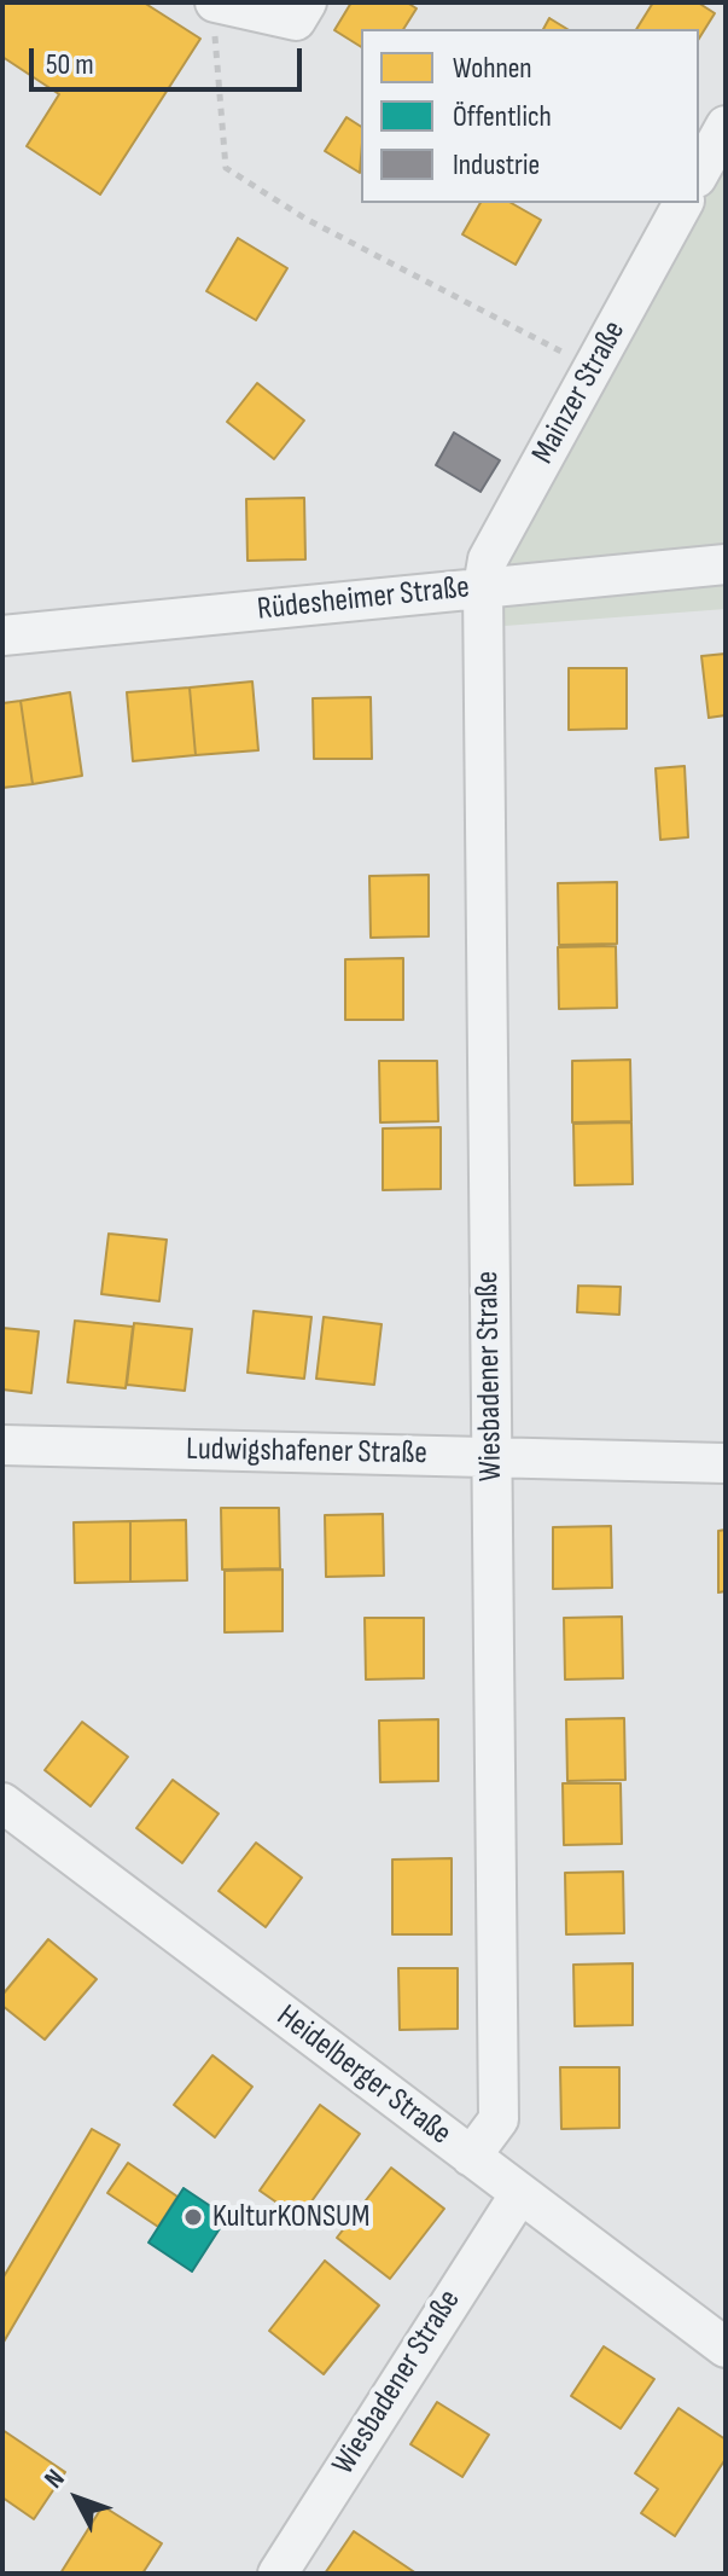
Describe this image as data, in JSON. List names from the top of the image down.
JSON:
{
  "streets": {
    "street": [
      "Mainzer Straße",
      "Rüdesheimer Straße",
      "Wiesbadener Straße",
      "Ludwigshafener Straße",
      "Heidelberger Straße"
    ]
  },
  "crossings": [
    ["Mainzer Straße", "Rüdesheimer Straße"],
    ["Mainzer Straße", "Wiesbadener Straße"],
    ["Rüdesheimer Straße", "Wiesbadener Straße"],
    ["Wiesbadener Straße", "Ludwigshafener Straße"],
    ["Wiesbadener Straße", "Heidelberger Straße"]
  ],
  "places": ["KulturKONSUM"],
  "legend": ["Wohnen", "Öffentlich", "Industrie"],
  "scale_bar": "50 m",
  "north": "top left"
}
